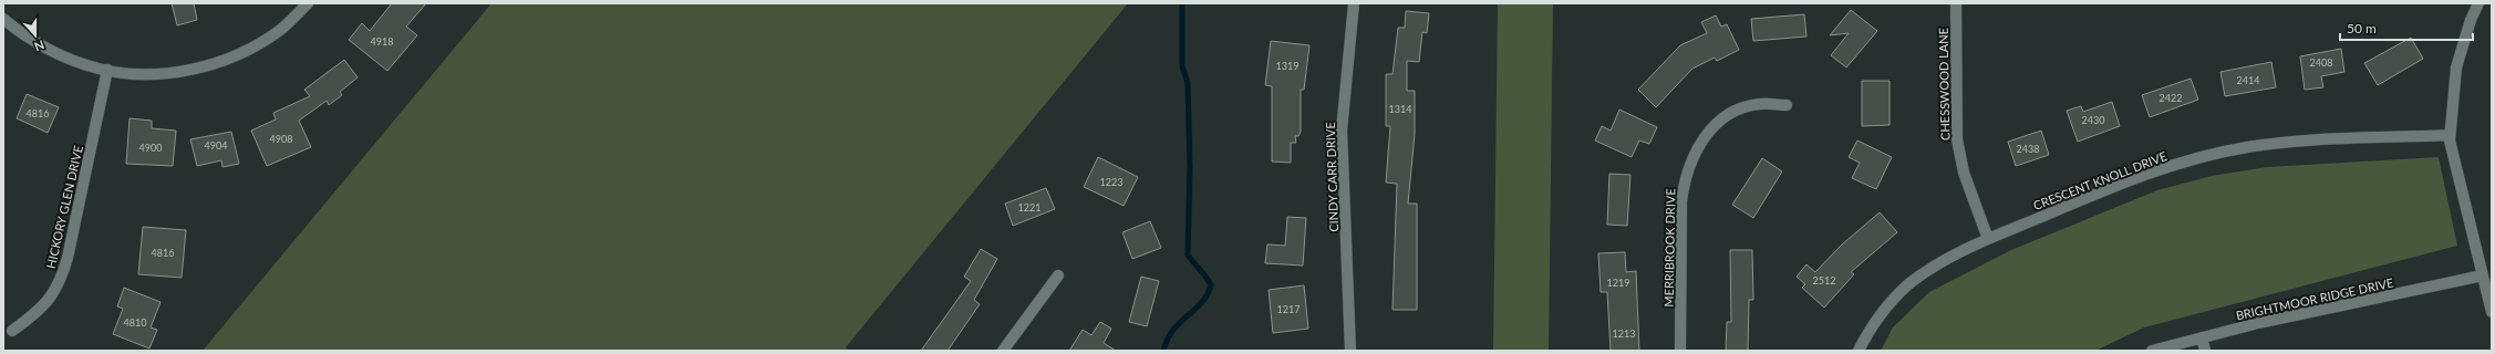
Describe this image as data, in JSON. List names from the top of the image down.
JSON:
{
  "streets": {
    "street": [
      "CHESSWOOD LANE",
      "CINDY CARR DRIVE",
      "CRESCENT KNOLL DRIVE",
      "HICKORY GLEN DRIVE",
      "MERRIBROOK DRIVE",
      "BRIGHTMOOR RIDGE DRIVE"
    ]
  },
  "crossings": [
    ["CHESSWOOD LANE", "CRESCENT KNOLL DRIVE"]
  ],
  "house_numbers": [
    "4918",
    "2408",
    "1319",
    "2414",
    "2422",
    "1314",
    "4816",
    "2430",
    "4908",
    "4904",
    "4900",
    "2438",
    "1223",
    "1221",
    "4816",
    "2512",
    "1219",
    "1217",
    "4810",
    "1213"
  ],
  "scale_bar": "50 m",
  "north": "bottom"
}
